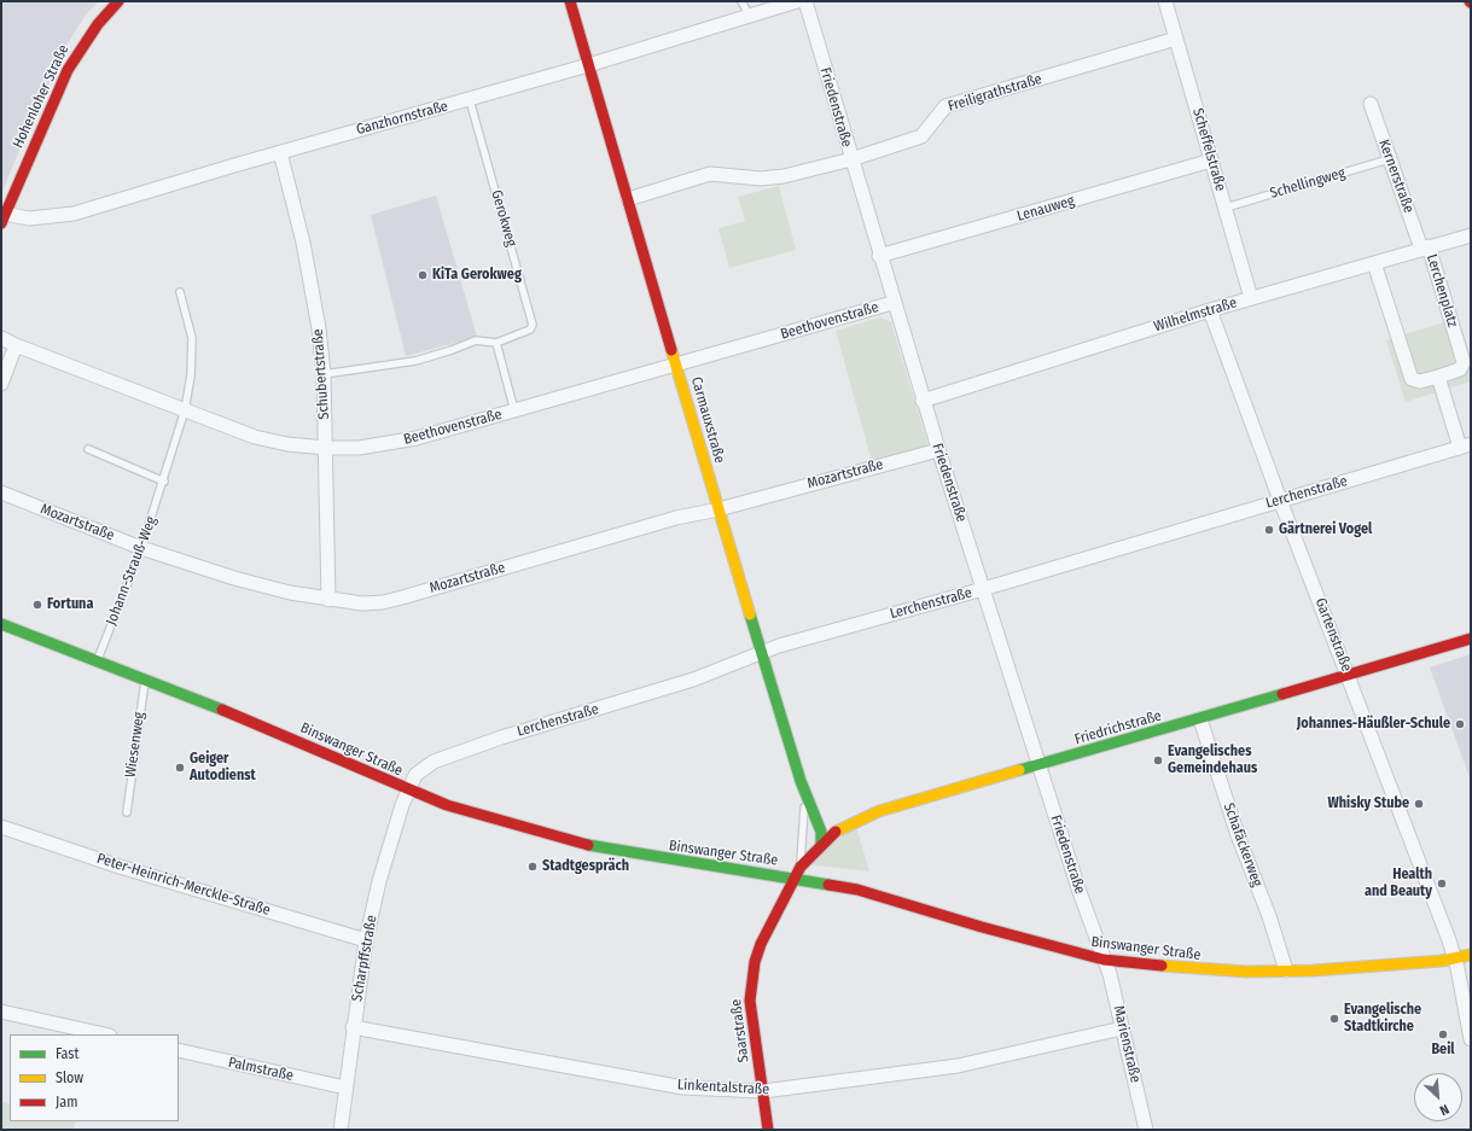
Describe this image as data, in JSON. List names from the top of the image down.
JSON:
{
  "streets": {
    "main road": [
      "Hohenloher Straße",
      "Carmauxstraße",
      "Friedrichstraße",
      "Binswanger Straße",
      "Saarstraße"
    ],
    "street": [
      "Freiligrathstraße",
      "Friedenstraße",
      "Ganzhornstraße",
      "Scheffelstraße",
      "Kernerstraße",
      "Lenauweg",
      "Lerchenplatz",
      "Wilhelmstraße",
      "Beethovenstraße",
      "Schubertstraße",
      "Mozartstraße",
      "Lerchenstraße",
      "Gartenstraße",
      "Schafäckerweg",
      "Peter-Heinrich-Merckle-Straße",
      "Scharpffstraße",
      "Marienstraße",
      "Palmstraße",
      "Linkentalstraße"
    ],
    "lane": [
      "Schellingweg",
      "Gerokweg",
      "Johann-Strauß-Weg",
      "Wiesenweg"
    ]
  },
  "crossings": [
    ["Freiligrathstraße", "Friedenstraße"],
    ["Freiligrathstraße", "Scheffelstraße"],
    ["Freiligrathstraße", "Carmauxstraße"],
    ["Hohenloher Straße", "Ganzhornstraße"],
    ["Friedenstraße", "Lenauweg"],
    ["Friedenstraße", "Wilhelmstraße"],
    ["Friedenstraße", "Beethovenstraße"],
    ["Friedenstraße", "Mozartstraße"],
    ["Friedenstraße", "Lerchenstraße"],
    ["Friedenstraße", "Friedrichstraße"],
    ["Friedenstraße", "Binswanger Straße"],
    ["Friedenstraße", "Marienstraße"],
    ["Ganzhornstraße", "Gerokweg"],
    ["Ganzhornstraße", "Schubertstraße"],
    ["Ganzhornstraße", "Carmauxstraße"],
    ["Scheffelstraße", "Schellingweg"],
    ["Scheffelstraße", "Lenauweg"],
    ["Scheffelstraße", "Wilhelmstraße"],
    ["Kernerstraße", "Schellingweg"],
    ["Kernerstraße", "Lerchenplatz"],
    ["Kernerstraße", "Wilhelmstraße"],
    ["Gerokweg", "Schubertstraße"],
    ["Lerchenplatz", "Wilhelmstraße"],
    ["Wilhelmstraße", "Gartenstraße"],
    ["Beethovenstraße", "Schubertstraße"],
    ["Beethovenstraße", "Carmauxstraße"],
    ["Beethovenstraße", "Johann-Strauß-Weg"],
    ["Schubertstraße", "Mozartstraße"],
    ["Carmauxstraße", "Mozartstraße"],
    ["Carmauxstraße", "Lerchenstraße"],
    ["Carmauxstraße", "Friedrichstraße"],
    ["Mozartstraße", "Johann-Strauß-Weg"],
    ["Lerchenstraße", "Gartenstraße"],
    ["Lerchenstraße", "Binswanger Straße"],
    ["Lerchenstraße", "Scharpffstraße"],
    ["Johann-Strauß-Weg", "Binswanger Straße"],
    ["Gartenstraße", "Friedrichstraße"],
    ["Gartenstraße", "Binswanger Straße"],
    ["Friedrichstraße", "Binswanger Straße"],
    ["Friedrichstraße", "Schafäckerweg"],
    ["Friedrichstraße", "Saarstraße"],
    ["Wiesenweg", "Binswanger Straße"],
    ["Binswanger Straße", "Schafäckerweg"],
    ["Binswanger Straße", "Scharpffstraße"],
    ["Binswanger Straße", "Saarstraße"],
    ["Binswanger Straße", "Marienstraße"],
    ["Peter-Heinrich-Merckle-Straße", "Scharpffstraße"],
    ["Scharpffstraße", "Palmstraße"],
    ["Scharpffstraße", "Linkentalstraße"],
    ["Saarstraße", "Linkentalstraße"],
    ["Marienstraße", "Linkentalstraße"]
  ],
  "places": [
    "KiTa Gerokweg",
    "Gärtnerei Vogel",
    "Fortuna",
    "Johannes-Häußler-Schule",
    "Evangelisches Gemeindehaus",
    "Geiger Autodienst",
    "Whisky Stube",
    "Stadtgespräch",
    "Health and Beauty",
    "Evangelische Stadtkirche",
    "Beil"
  ],
  "legend": ["Fast", "Slow", "Jam"],
  "north": "bottom right"
}
